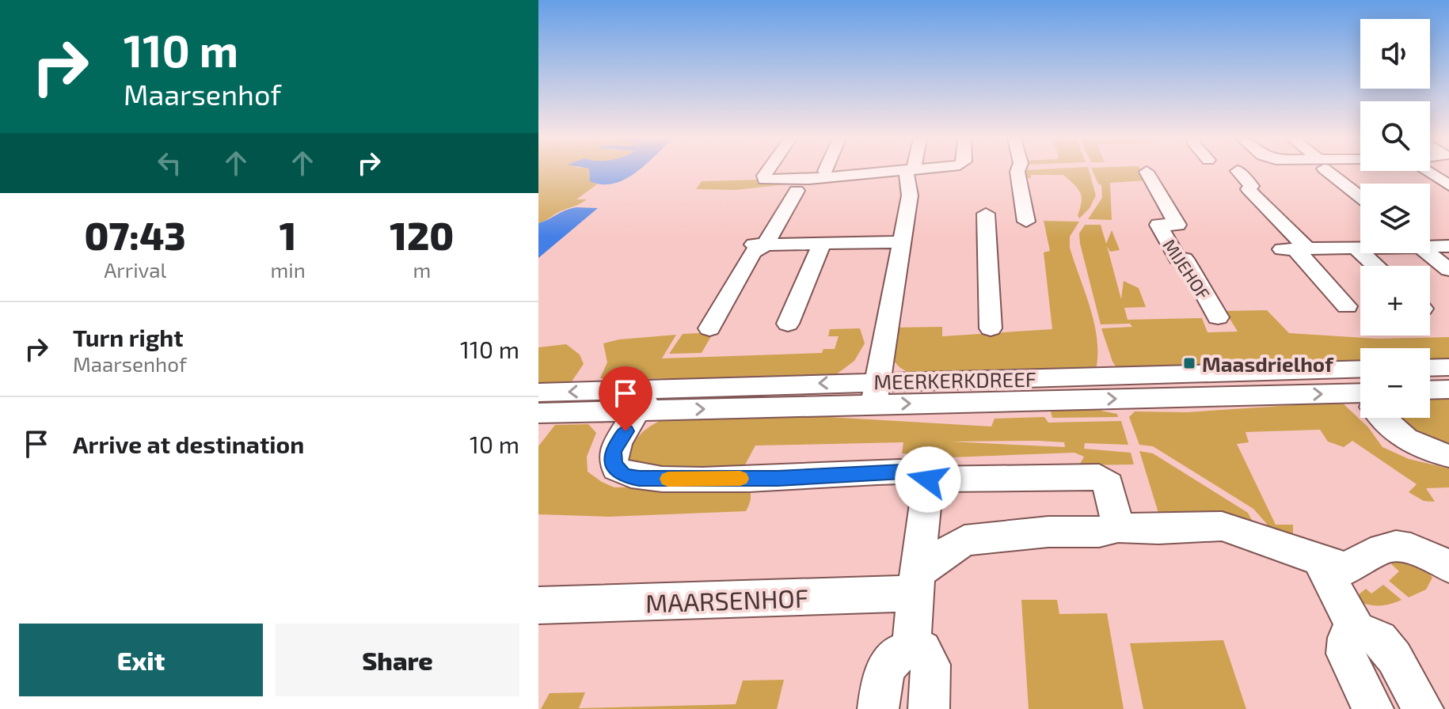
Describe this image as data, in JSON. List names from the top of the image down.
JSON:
{
  "streets": {
    "street": ["MIJEHOF", "MEERKERKDREEF", "MAARSENHOF"]
  },
  "places": {
    "transit": ["Maasdrielhof"]
  },
  "page": {
    "turn": ["110 m", "Maarsenhof"],
    "map_buttons": ["+", "−"],
    "eta": [
      "07:43",
      "Arrival",
      "1",
      "min",
      "120",
      "m"
    ],
    "list": [
      {
        "name": "Turn right",
        "note": "Maarsenhof",
        "value": "110 m"
      },
      {
        "name": "Arrive at destination",
        "value": "10 m"
      }
    ],
    "buttons": ["Exit", "Share"]
  }
}
